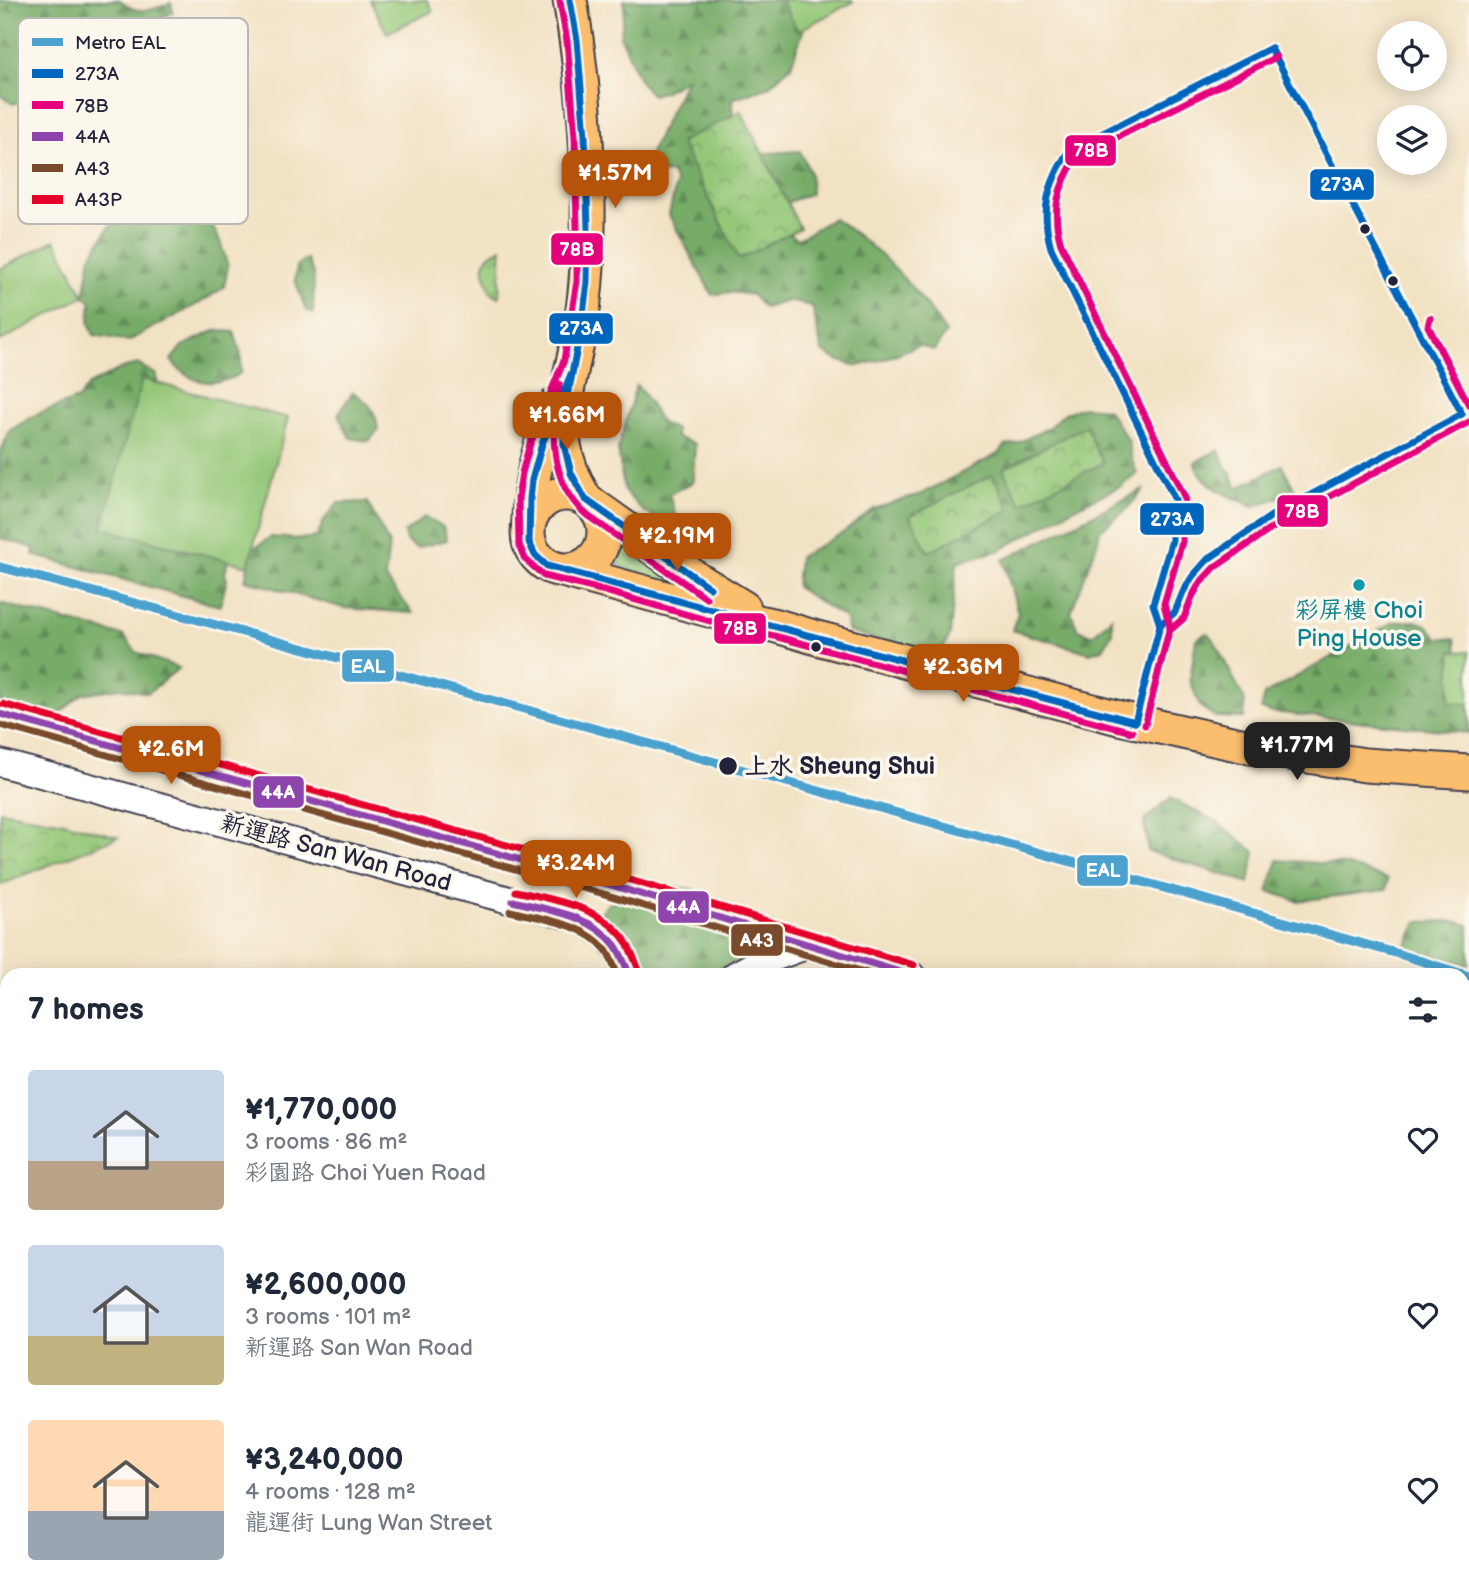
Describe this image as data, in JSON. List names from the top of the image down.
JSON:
{
  "streets": {
    "street": ["新運路 San Wan Road"]
  },
  "places": ["彩屏樓 Choi Ping House", "上水 Sheung Shui"],
  "lines": [
    "transit line 273A",
    "transit line 78B",
    "metro line EAL",
    "transit line A43P",
    "transit line 44A",
    "transit line A43"
  ],
  "legend": [
    "Metro EAL",
    "273A",
    "78B",
    "44A",
    "A43",
    "A43P"
  ],
  "page": {
    "price": [
      "¥1.57M",
      "¥1.66M",
      "¥2.19M",
      "¥2.36M",
      "¥1.77M",
      "¥2.6M",
      "¥3.24M"
    ],
    "heading": "7 homes",
    "list": [
      {
        "name": "¥1,770,000",
        "note": "3 rooms · 86 m² · 彩園路 Choi Yuen Road"
      },
      {
        "name": "¥2,600,000",
        "note": "3 rooms · 101 m² · 新運路 San Wan Road"
      },
      {
        "name": "¥3,240,000",
        "note": "4 rooms · 128 m² · 龍運街 Lung Wan Street"
      }
    ]
  }
}
